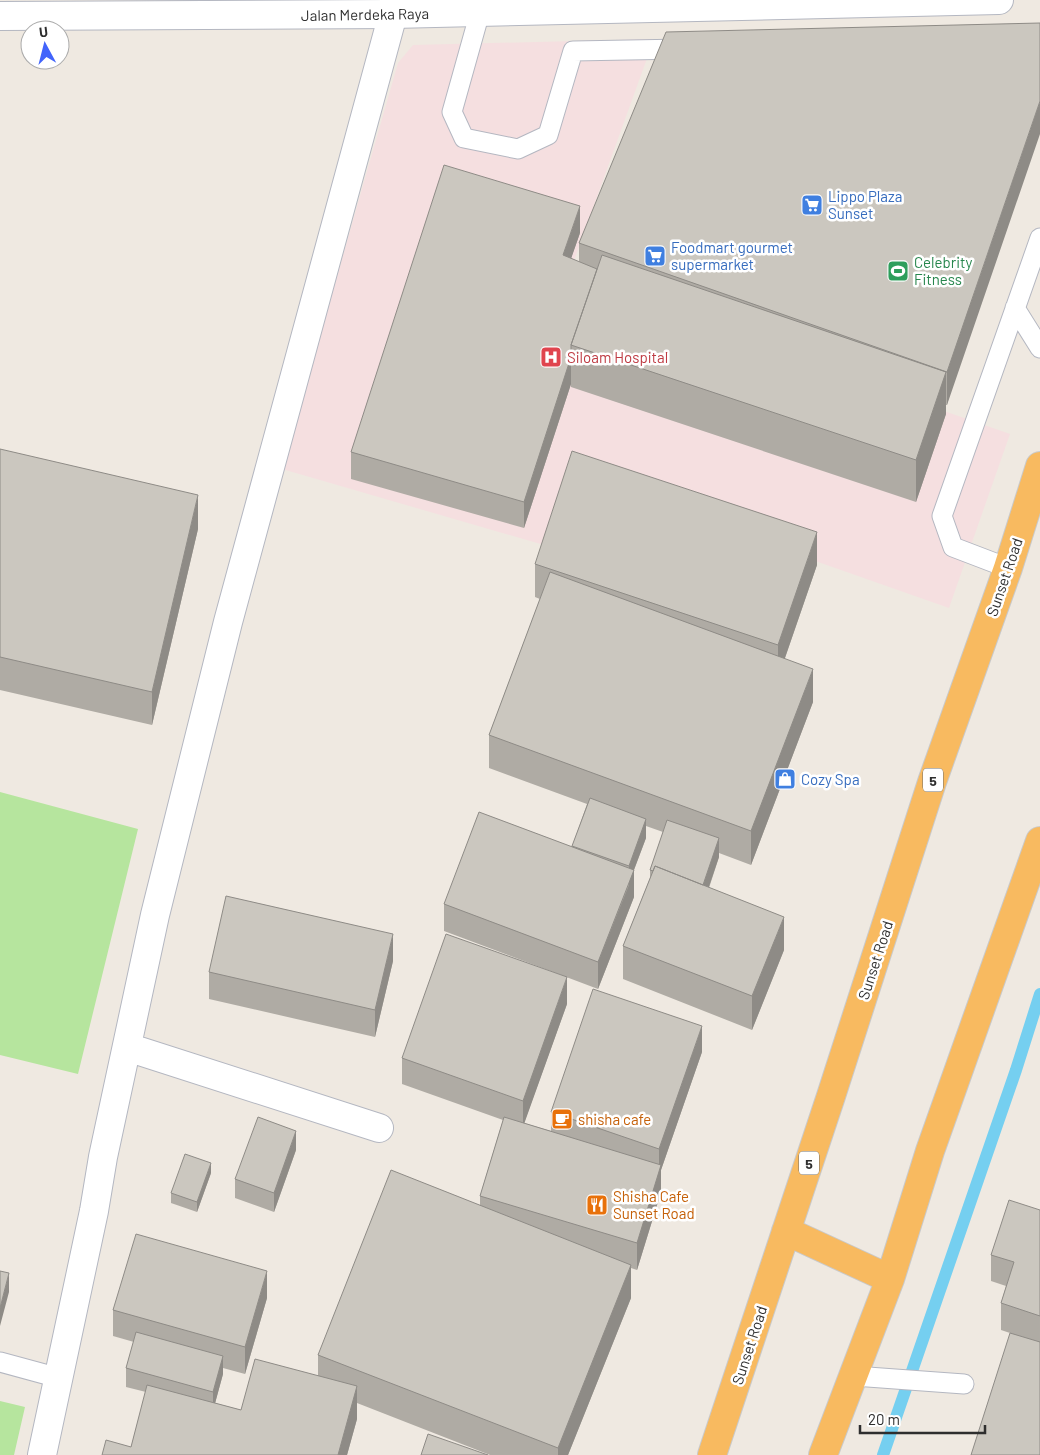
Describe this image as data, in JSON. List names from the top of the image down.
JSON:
{
  "streets": {
    "highway": ["Sunset Road", "5"],
    "street": ["Jalan Merdeka Raya"]
  },
  "places": {
    "supermarket": ["Lippo Plaza Sunset", "Foodmart gourmet supermarket"],
    "sports": ["Celebrity Fitness"],
    "hospital": ["Siloam Hospital"],
    "shop": ["Cozy Spa"],
    "cafe": ["shisha cafe"],
    "restaurant": ["Shisha Cafe Sunset Road"]
  },
  "scale_bar": "20 m",
  "north": "top"
}
